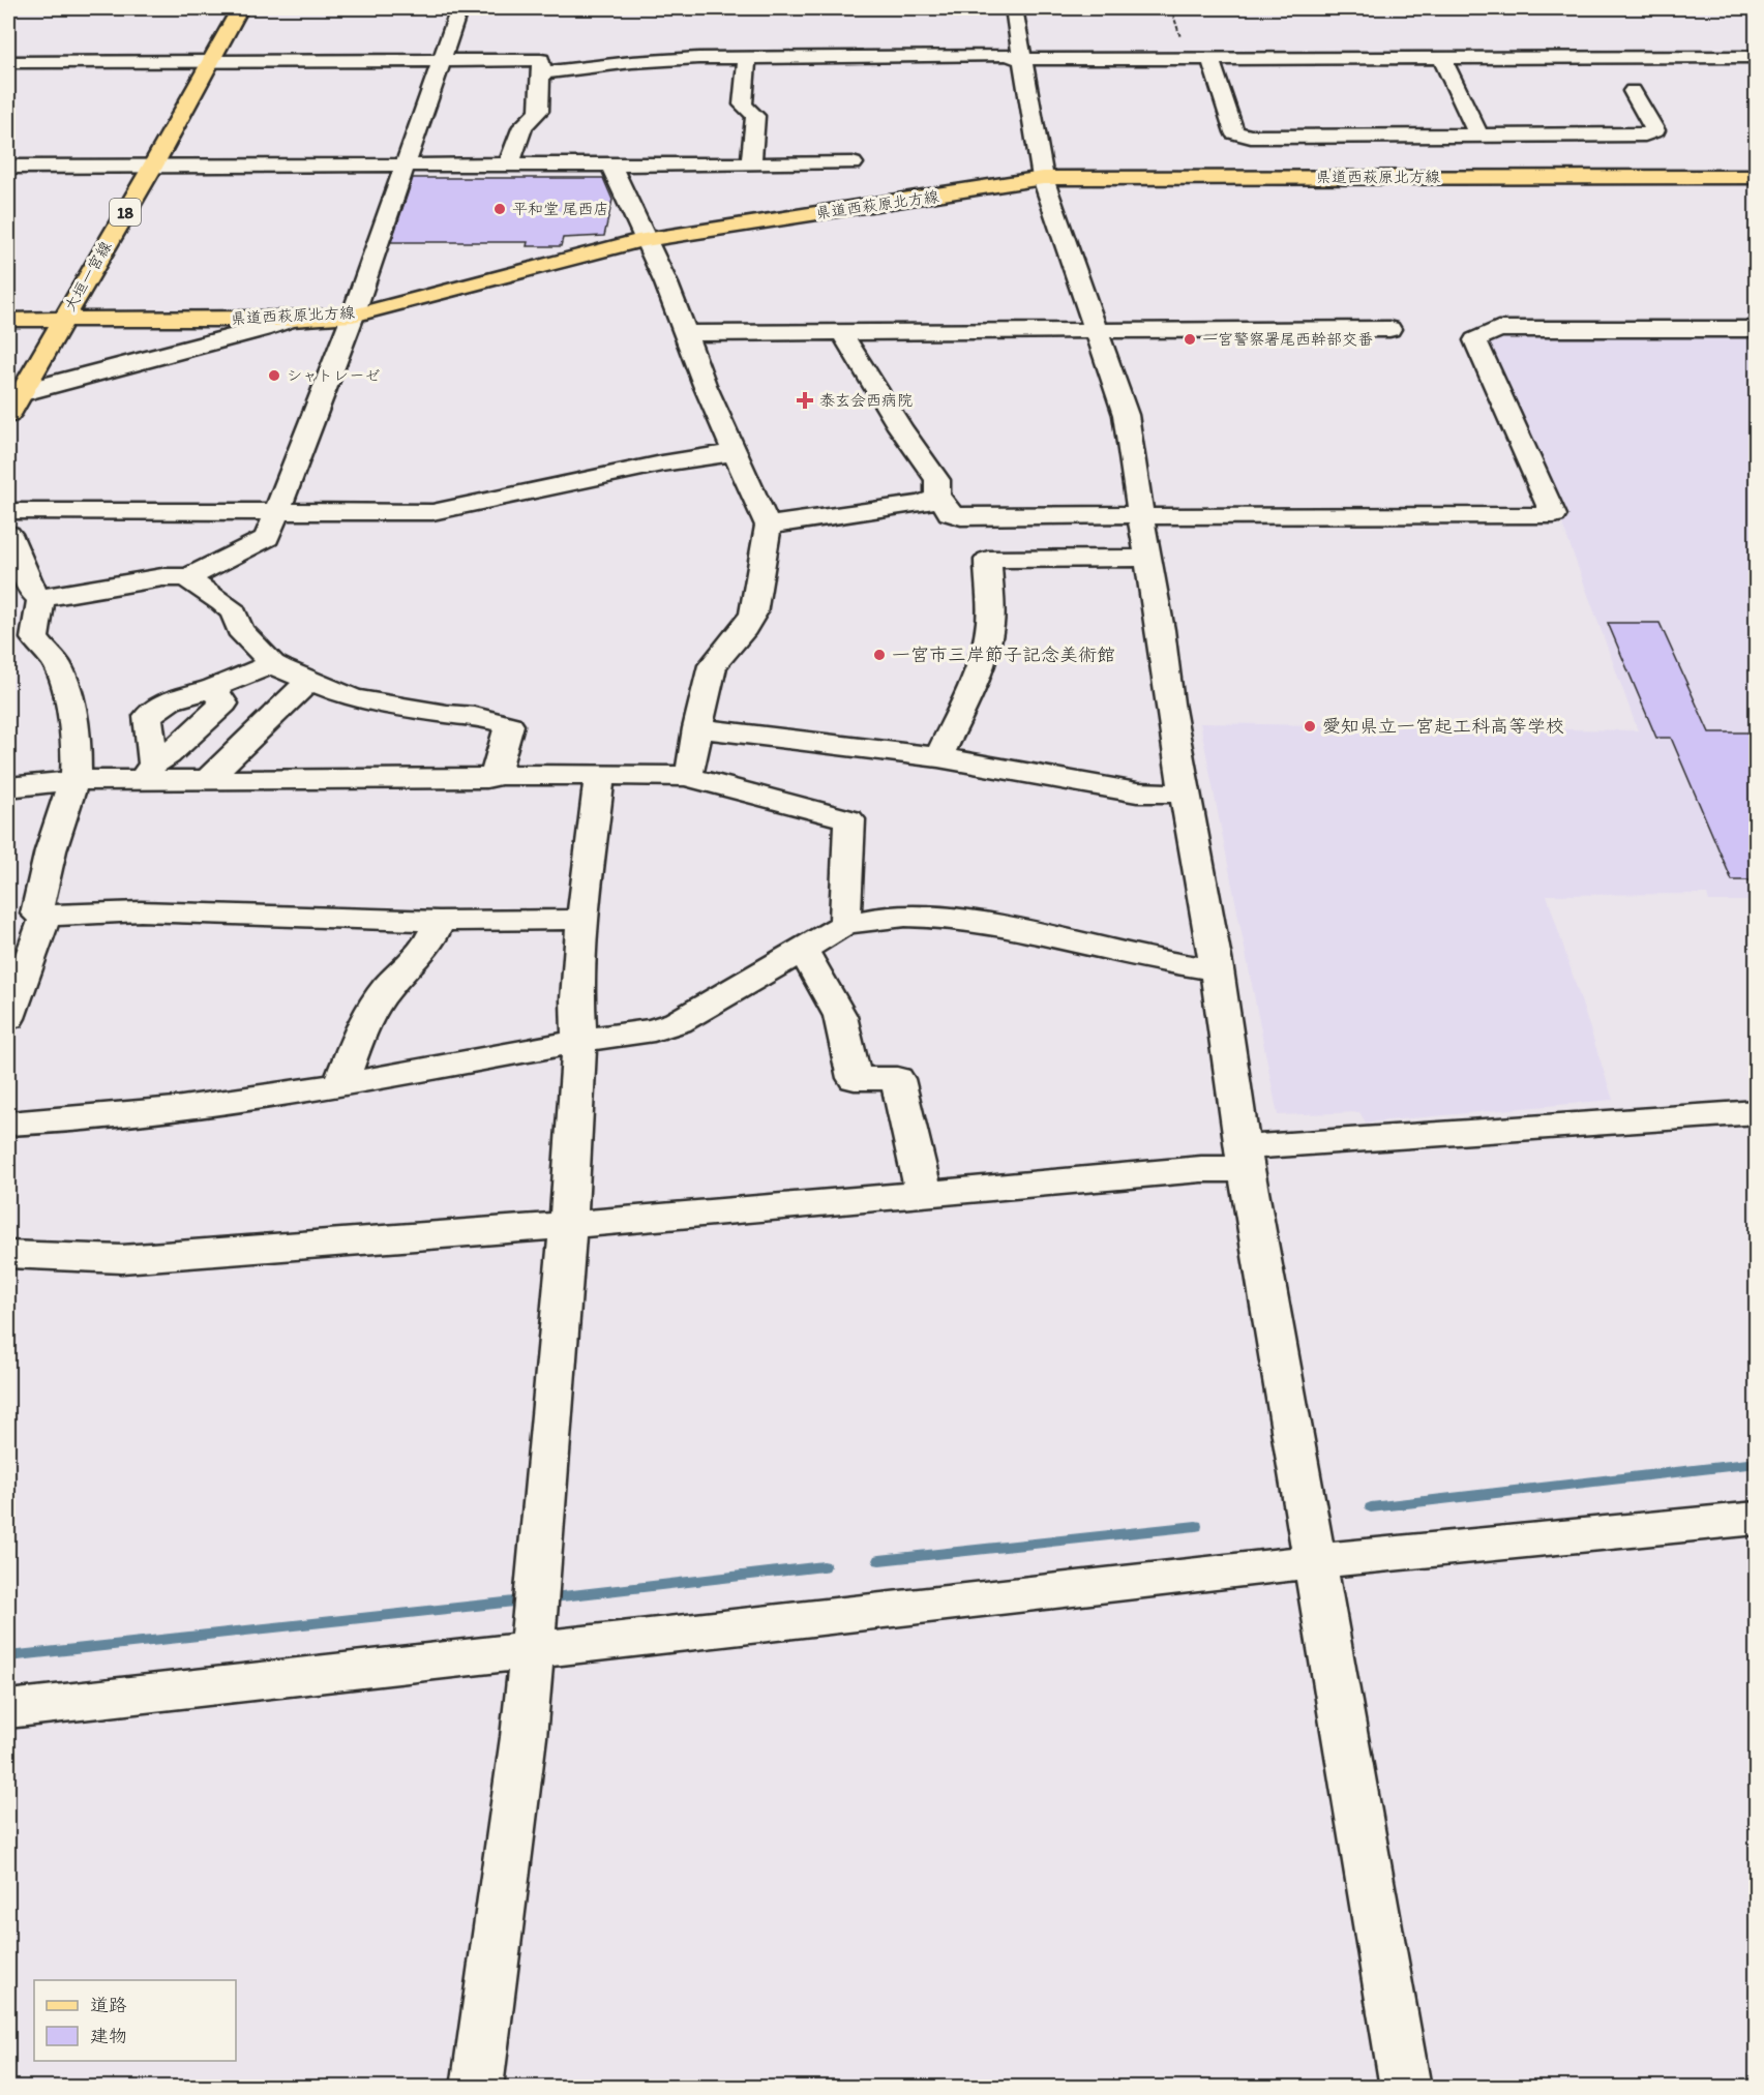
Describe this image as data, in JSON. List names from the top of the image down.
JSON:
{
  "streets": {
    "main road": ["県道西萩原北方線", "18", "大垣一宮線"]
  },
  "crossings": [
    ["県道西萩原北方線", "大垣一宮線"]
  ],
  "places": {
    "other": [
      "平和堂 尾西店",
      "一宮警察署尾西幹部交番",
      "シャトレーゼ",
      "一宮市三岸節子記念美術館",
      "愛知県立一宮起工科高等学校"
    ],
    "health": ["泰玄会西病院"]
  },
  "legend": ["道路", "建物"]
}
